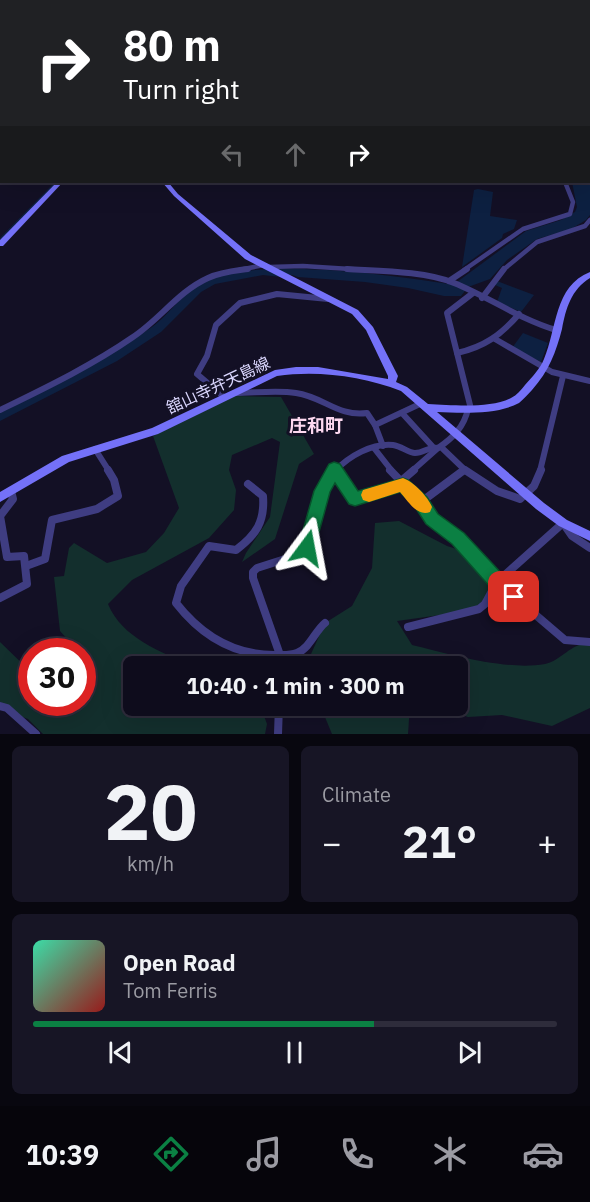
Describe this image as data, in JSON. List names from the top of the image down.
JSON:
{
  "streets": {
    "street": ["舘山寺弁天島線"]
  },
  "districts": ["庄和町"],
  "page": {
    "turn": ["80 m", "Turn right"],
    "limit": "30",
    "trip": "10:40 · 1 min · 300 m",
    "tile": [
      ["20", "km/h"],
      "Climate"
    ],
    "heat": ["−", "21°", "+"],
    "song": ["Open Road", "Tom Ferris"],
    "tabs": "10:39"
  }
}
